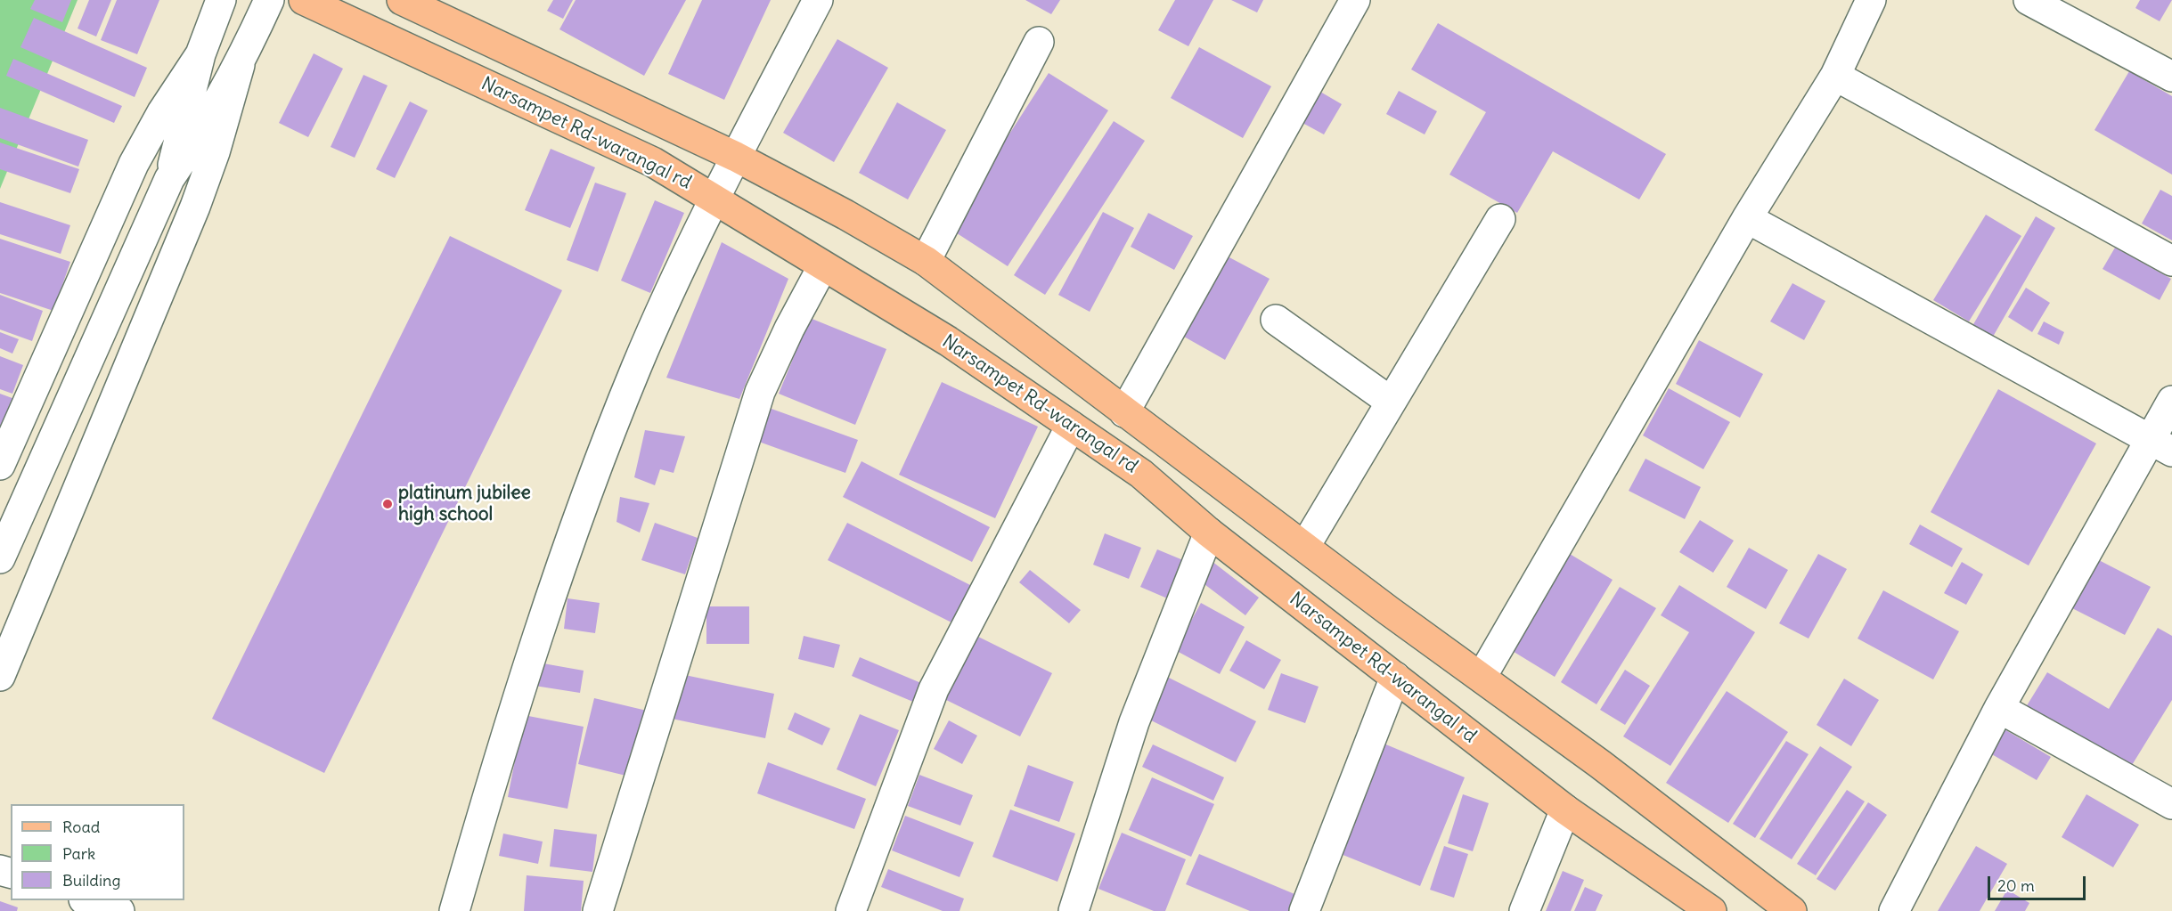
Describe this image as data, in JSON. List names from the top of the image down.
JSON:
{
  "streets": {
    "main road": ["Narsampet Rd-warangal rd"]
  },
  "places": ["platinum jubilee high school"],
  "legend": ["Road", "Park", "Building"],
  "scale_bar": "20 m"
}
